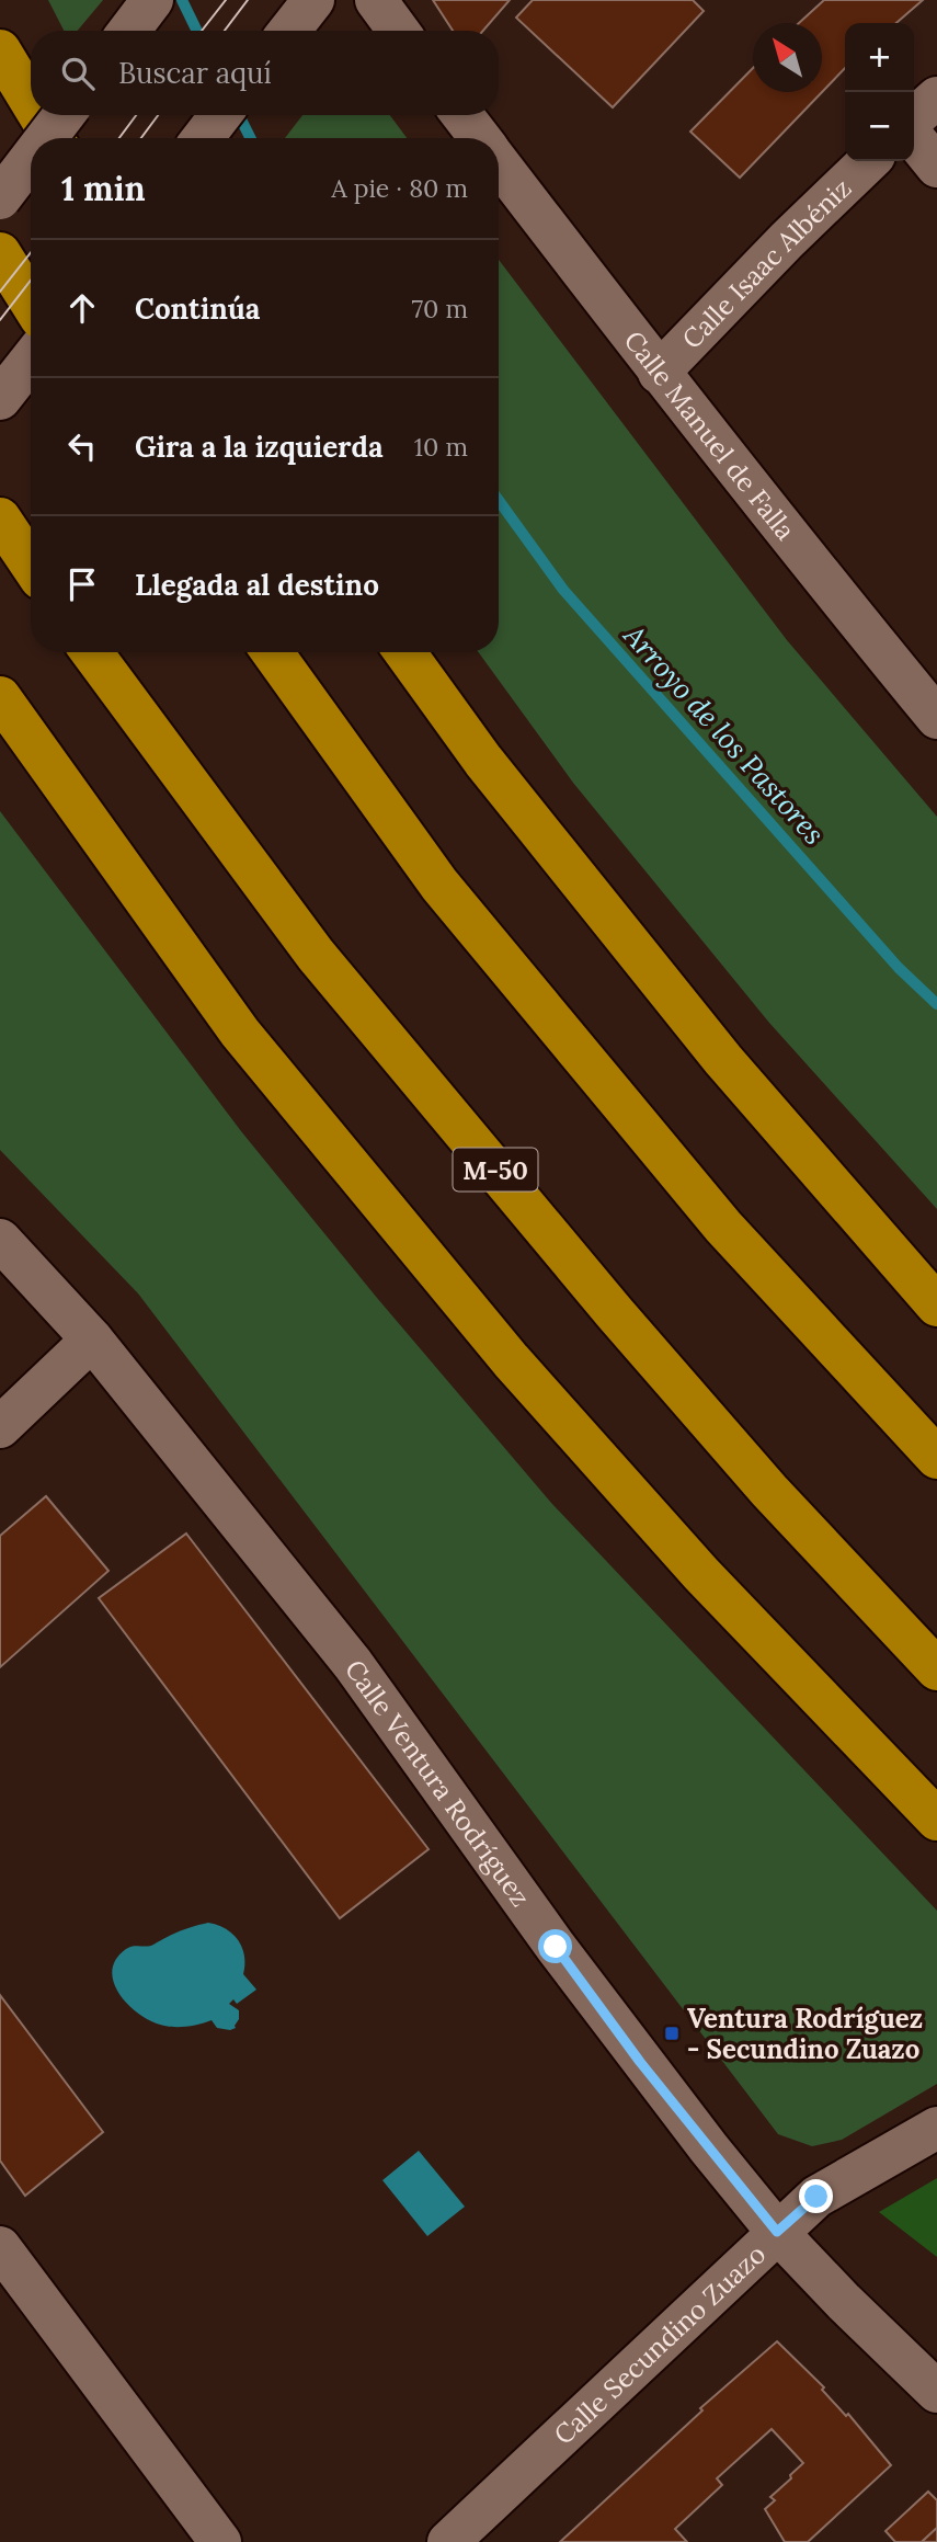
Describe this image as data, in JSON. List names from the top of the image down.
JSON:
{
  "streets": {
    "highway": ["M-50"],
    "street": [
      "Calle Isaac Albéniz",
      "Calle Manuel de Falla",
      "Calle Ventura Rodríguez",
      "Calle Secundino Zuazo"
    ]
  },
  "crossings": [
    ["Calle Isaac Albéniz", "Calle Manuel de Falla"],
    ["Calle Ventura Rodríguez", "Calle Secundino Zuazo"]
  ],
  "water": ["Arroyo de los Pastores"],
  "places": {
    "transit": ["Ventura Rodríguez - Secundino Zuazo"]
  },
  "north": "top left",
  "page": {
    "map_buttons": ["+", "−"],
    "search": "Buscar aquí",
    "heading": ["1 min", "A pie · 80 m"],
    "list": [
      ["Continúa", "70 m"],
      ["Gira a la izquierda", "10 m"],
      "Llegada al destino"
    ]
  }
}
